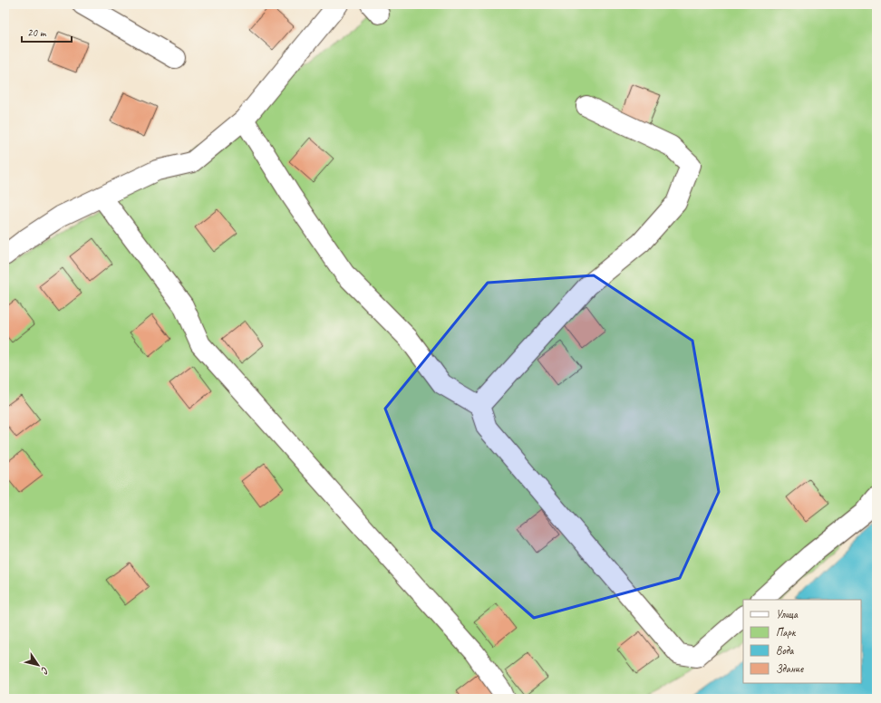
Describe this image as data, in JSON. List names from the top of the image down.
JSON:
{
  "legend": [
    "Улица",
    "Парк",
    "Вода",
    "Здание"
  ],
  "scale_bar": "20 m",
  "north": "bottom right"
}
